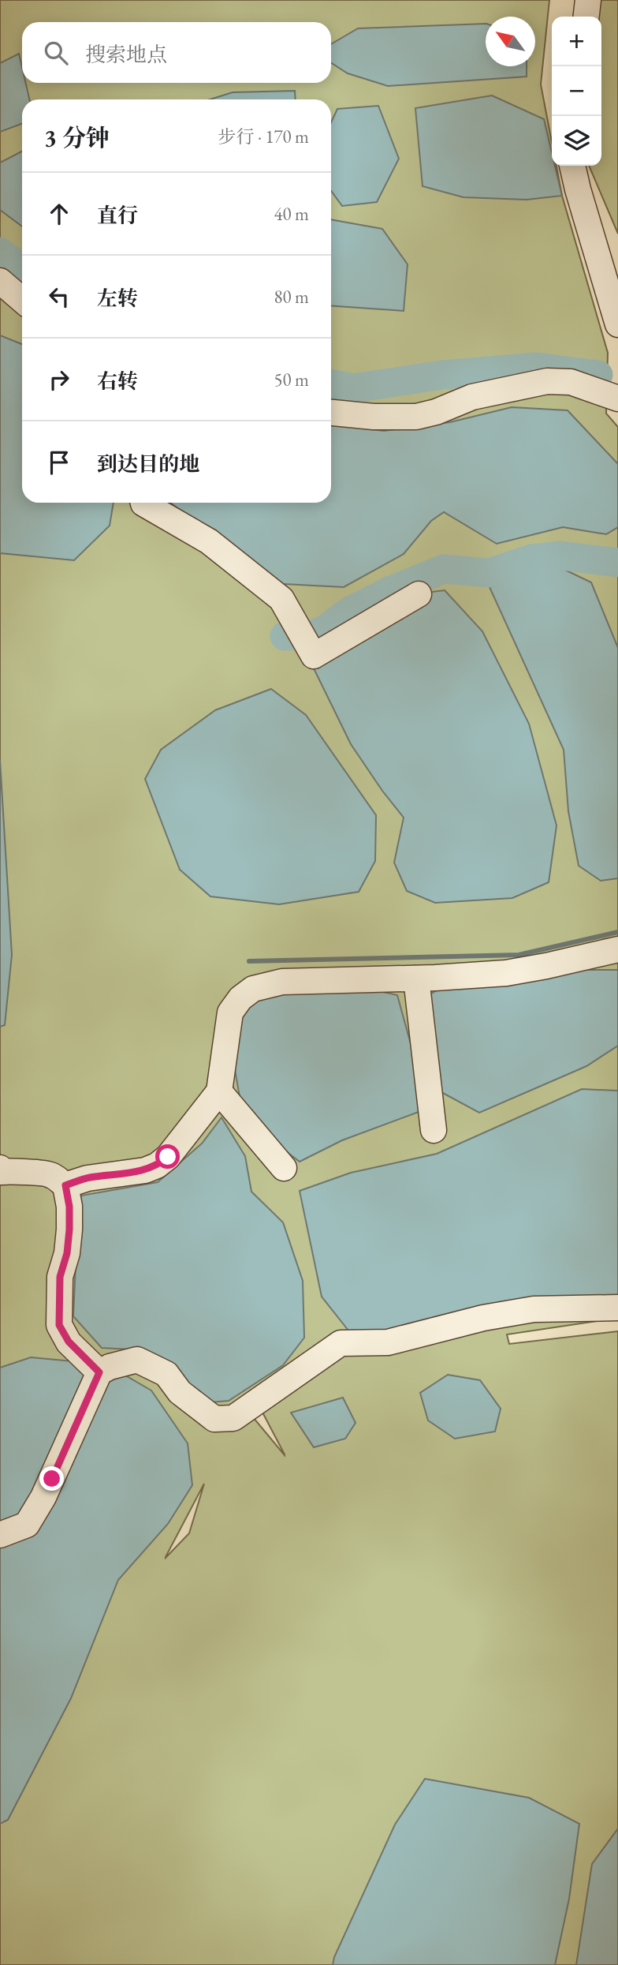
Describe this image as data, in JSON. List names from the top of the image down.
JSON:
{
  "north": "top left",
  "page": {
    "map_buttons": ["+", "−"],
    "search": "搜索地点",
    "heading": ["3 分钟", "步行 · 170 m"],
    "list": [
      ["直行", "40 m"],
      ["左转", "80 m"],
      ["右转", "50 m"],
      "到达目的地"
    ]
  }
}
